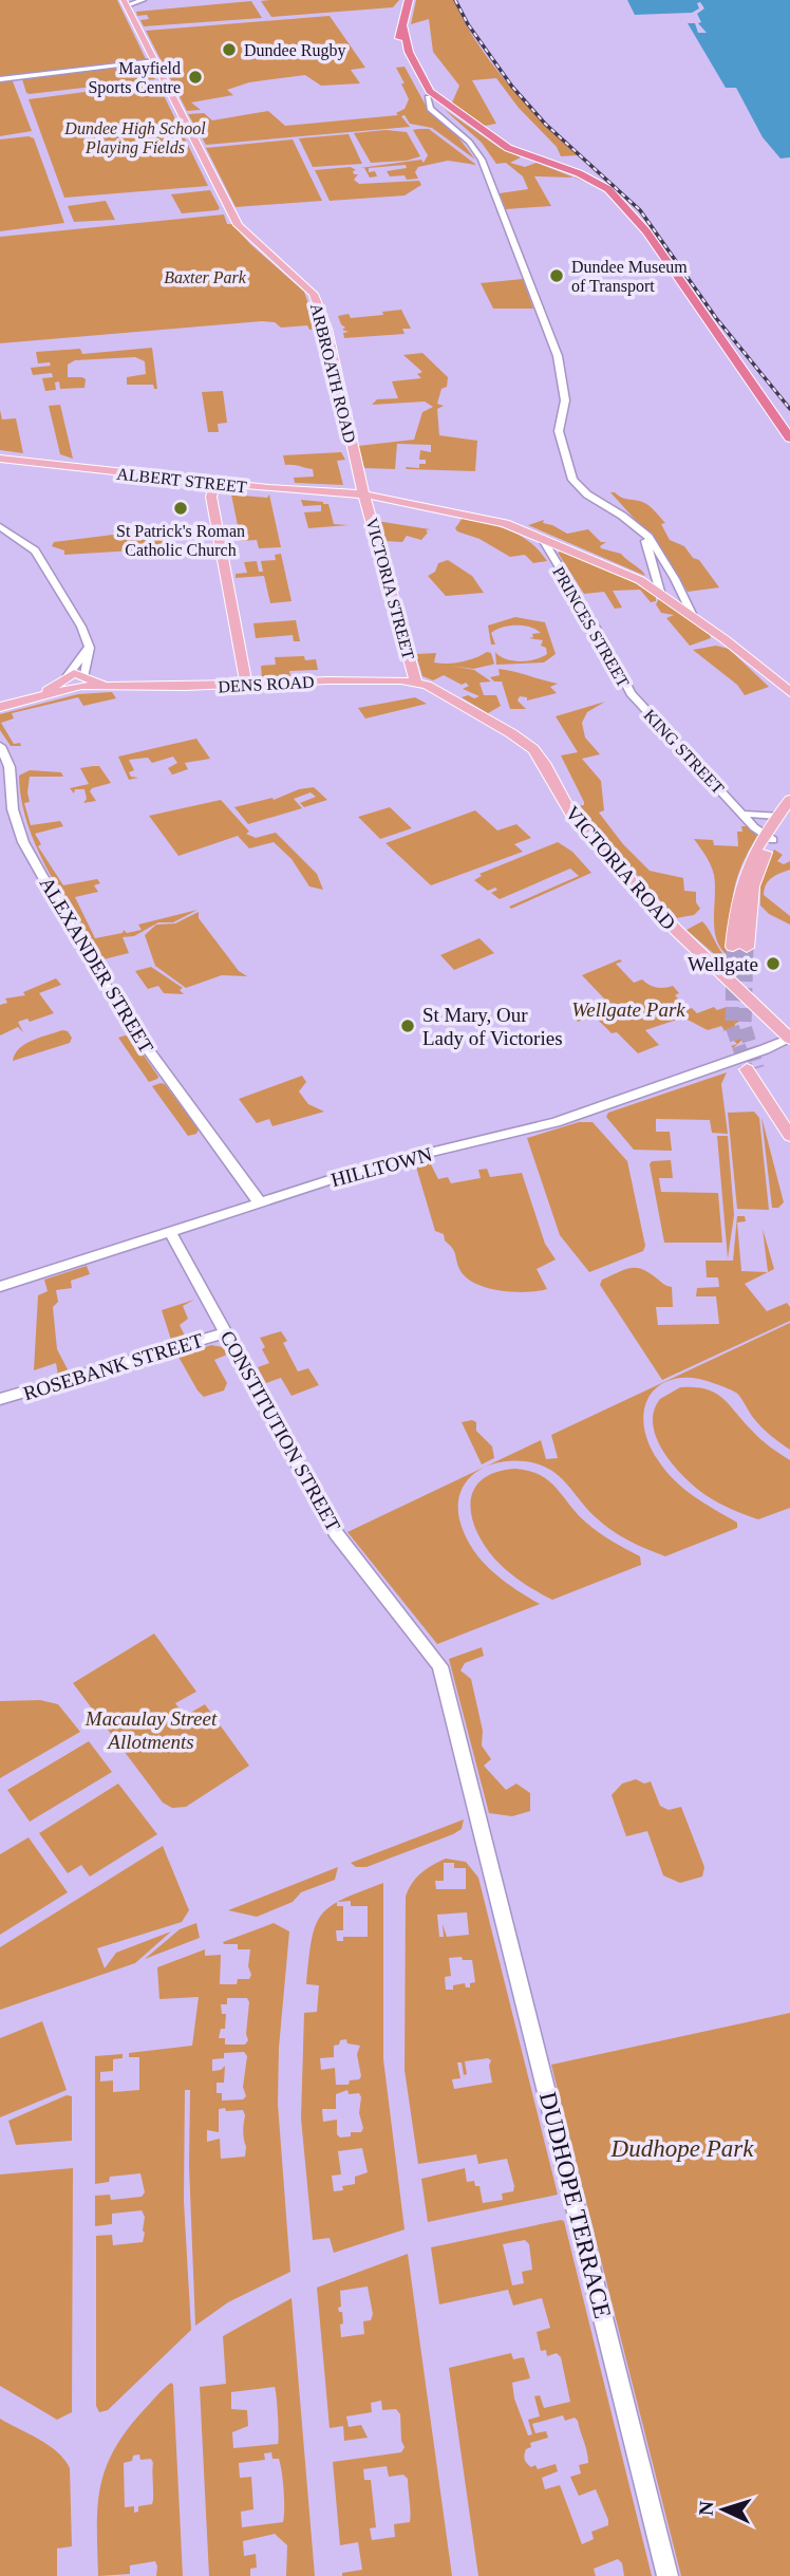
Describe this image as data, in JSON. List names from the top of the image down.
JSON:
{
  "streets": {
    "main road": [
      "ARBROATH ROAD",
      "ALBERT STREET",
      "VICTORIA STREET",
      "PRINCES STREET",
      "DENS ROAD",
      "VICTORIA ROAD"
    ],
    "street": [
      "KING STREET",
      "ALEXANDER STREET",
      "HILLTOWN",
      "ROSEBANK STREET",
      "CONSTITUTION STREET",
      "DUDHOPE TERRACE"
    ]
  },
  "crossings": [
    ["ARBROATH ROAD", "ALBERT STREET"],
    ["ARBROATH ROAD", "VICTORIA STREET"],
    ["ARBROATH ROAD", "PRINCES STREET"],
    ["ALBERT STREET", "VICTORIA STREET"],
    ["ALBERT STREET", "PRINCES STREET"],
    ["VICTORIA STREET", "PRINCES STREET"],
    ["VICTORIA STREET", "DENS ROAD"],
    ["VICTORIA STREET", "VICTORIA ROAD"],
    ["PRINCES STREET", "KING STREET"],
    ["DENS ROAD", "VICTORIA ROAD"],
    ["VICTORIA ROAD", "HILLTOWN"],
    ["ALEXANDER STREET", "HILLTOWN"],
    ["HILLTOWN", "CONSTITUTION STREET"],
    ["ROSEBANK STREET", "CONSTITUTION STREET"],
    ["CONSTITUTION STREET", "DUDHOPE TERRACE"]
  ],
  "parks": [
    "Dundee High School Playing Fields",
    "Baxter Park",
    "Wellgate Park",
    "Macaulay Street Allotments",
    "Dudhope Park"
  ],
  "places": [
    "Dundee Rugby",
    "Mayfield Sports Centre",
    "Dundee Museum of Transport",
    "St Patrick's Roman Catholic Church",
    "Wellgate",
    "St Mary, Our Lady of Victories"
  ],
  "north": "left"
}
